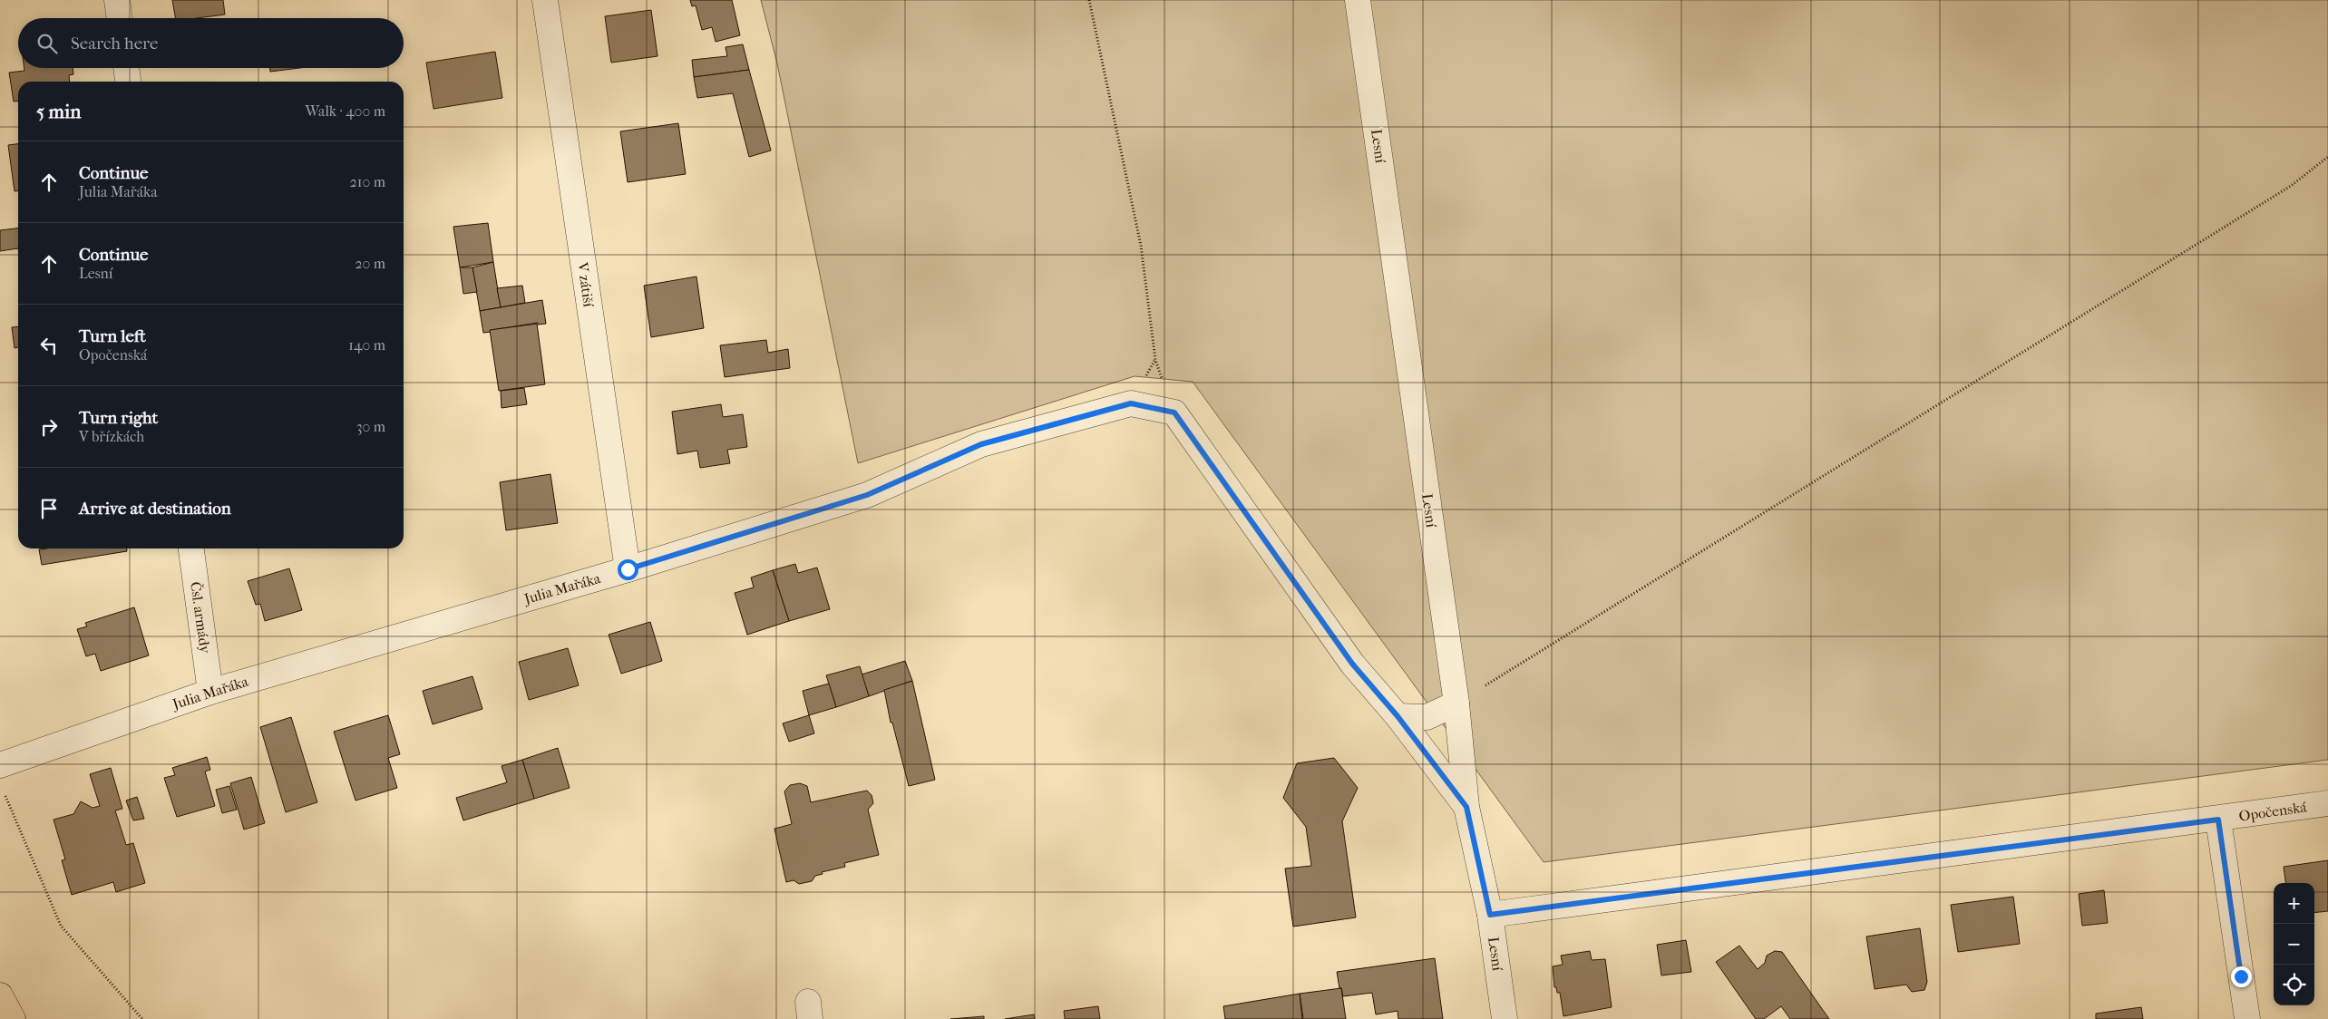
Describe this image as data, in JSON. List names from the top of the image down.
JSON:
{
  "streets": {
    "street": [
      "Lesní",
      "V zátiší",
      "Julia Mařáka",
      "Čsl. armády",
      "Opočenská"
    ]
  },
  "crossings": [
    ["Lesní", "Opočenská"],
    ["V zátiší", "Julia Mařáka"],
    ["Julia Mařáka", "Čsl. armády"]
  ],
  "page": {
    "search": "Search here",
    "heading": ["5 min", "Walk · 400 m"],
    "list": [
      ["Continue", "Julia Mařáka", "210 m"],
      ["Continue", "Lesní", "20 m"],
      ["Turn left", "Opočenská", "140 m"],
      ["Turn right", "V břízkách", "30 m"],
      "Arrive at destination"
    ],
    "map_buttons": ["+", "−"]
  }
}
